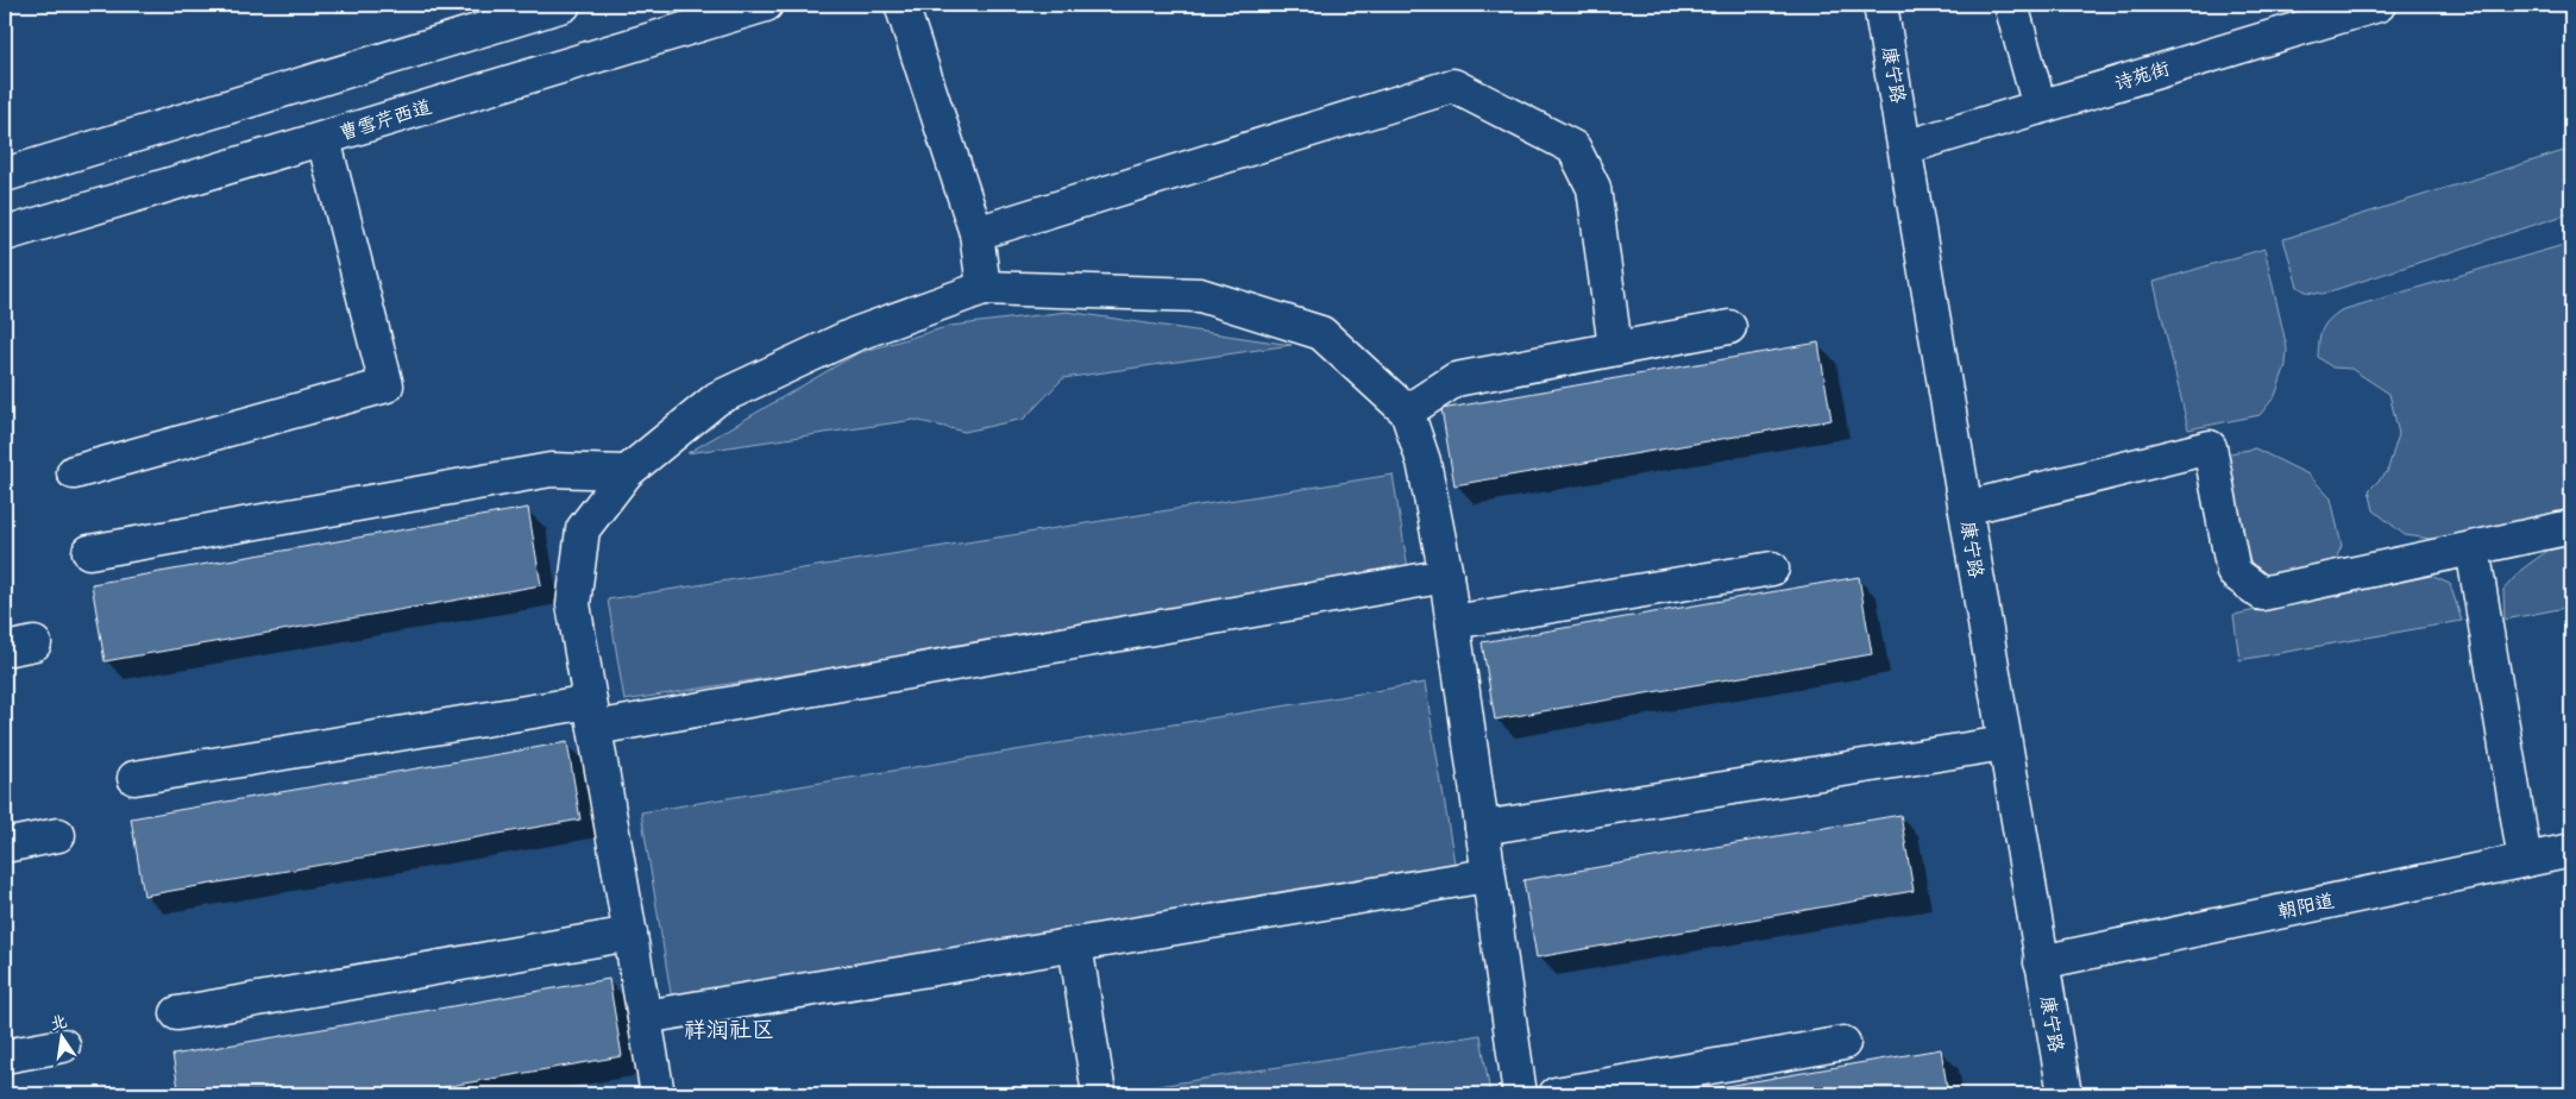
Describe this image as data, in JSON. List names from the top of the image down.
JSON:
{
  "streets": {
    "street": [
      "康宁路",
      "诗苑街",
      "曹雪芹西道",
      "朝阳道"
    ]
  },
  "crossings": [
    ["康宁路", "诗苑街"],
    ["康宁路", "朝阳道"]
  ],
  "districts": ["祥润社区"],
  "north": "top"
}
